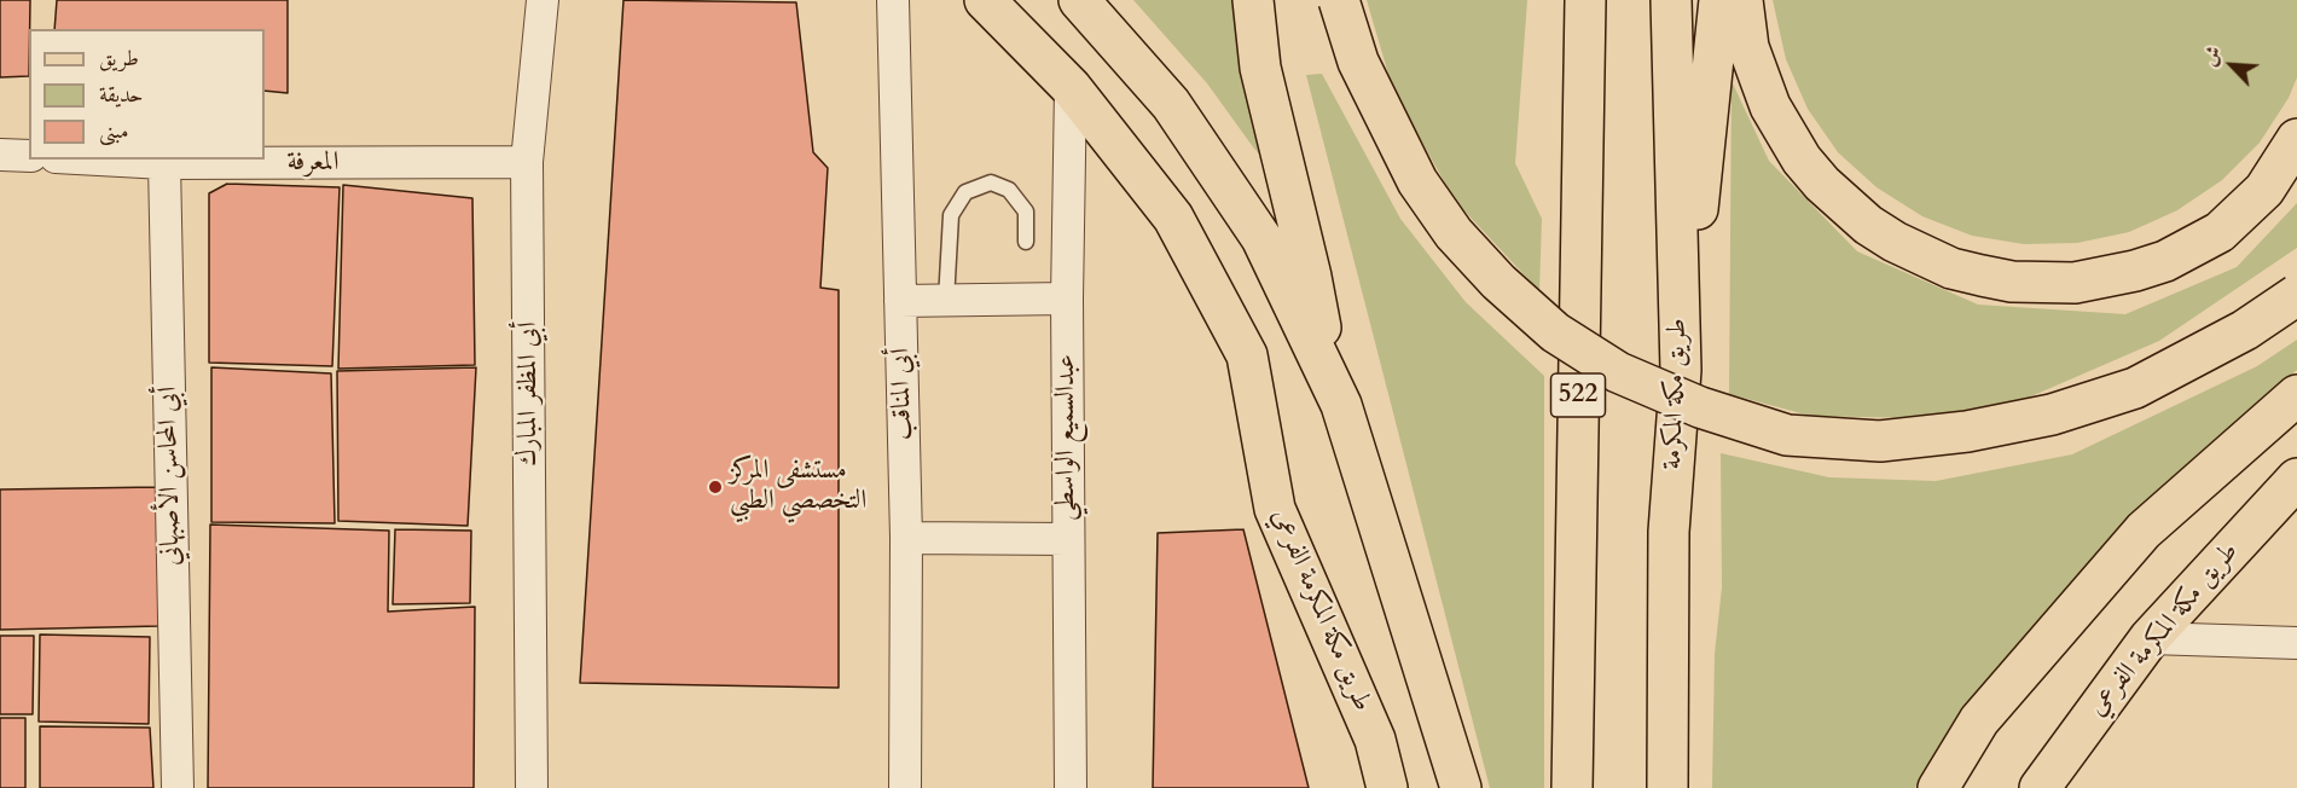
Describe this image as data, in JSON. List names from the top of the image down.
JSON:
{
  "streets": {
    "main road": ["طريق مكة المكرمة", "522", "طريق مكة المكرمة الفرعي"],
    "street": [
      "المعرفة",
      "أبي المظفر المبارك",
      "أبي المناقب",
      "عبدالسميع الواسطي",
      "أبي المحاسن الأصبهاني"
    ]
  },
  "crossings": [
    ["المعرفة", "أبي المظفر المبارك"],
    ["المعرفة", "أبي المحاسن الأصبهاني"],
    ["عبدالسميع الواسطي", "طريق مكة المكرمة الفرعي"]
  ],
  "places": ["مستشفى المركز التخصصي الطبي"],
  "legend": ["طريق", "حديقة", "مبنى"],
  "north": "top left"
}
